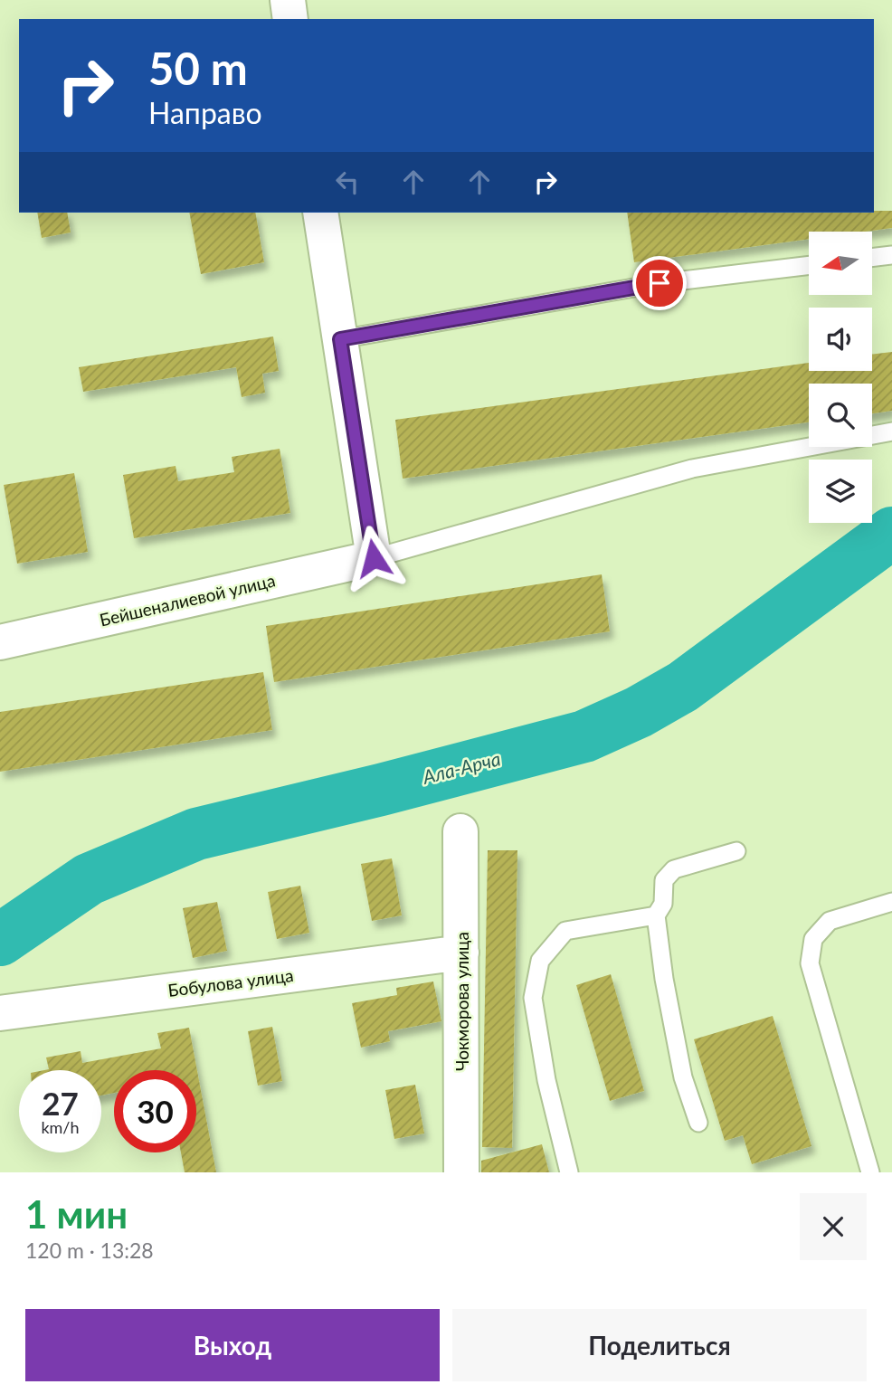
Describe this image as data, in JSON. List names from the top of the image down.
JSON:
{
  "streets": {
    "street": ["Бейшеналиевой улица", "Бобулова улица", "Чокморова улица"]
  },
  "crossings": [
    ["Бобулова улица", "Чокморова улица"]
  ],
  "water": ["Ала-Арча"],
  "north": "left",
  "page": {
    "turn": ["50 m", "Направо"],
    "speed": "27 km/h",
    "limit": "30",
    "heading": ["1 мин", "120 m · 13:28"],
    "buttons": ["Выход", "Поделиться"]
  }
}
